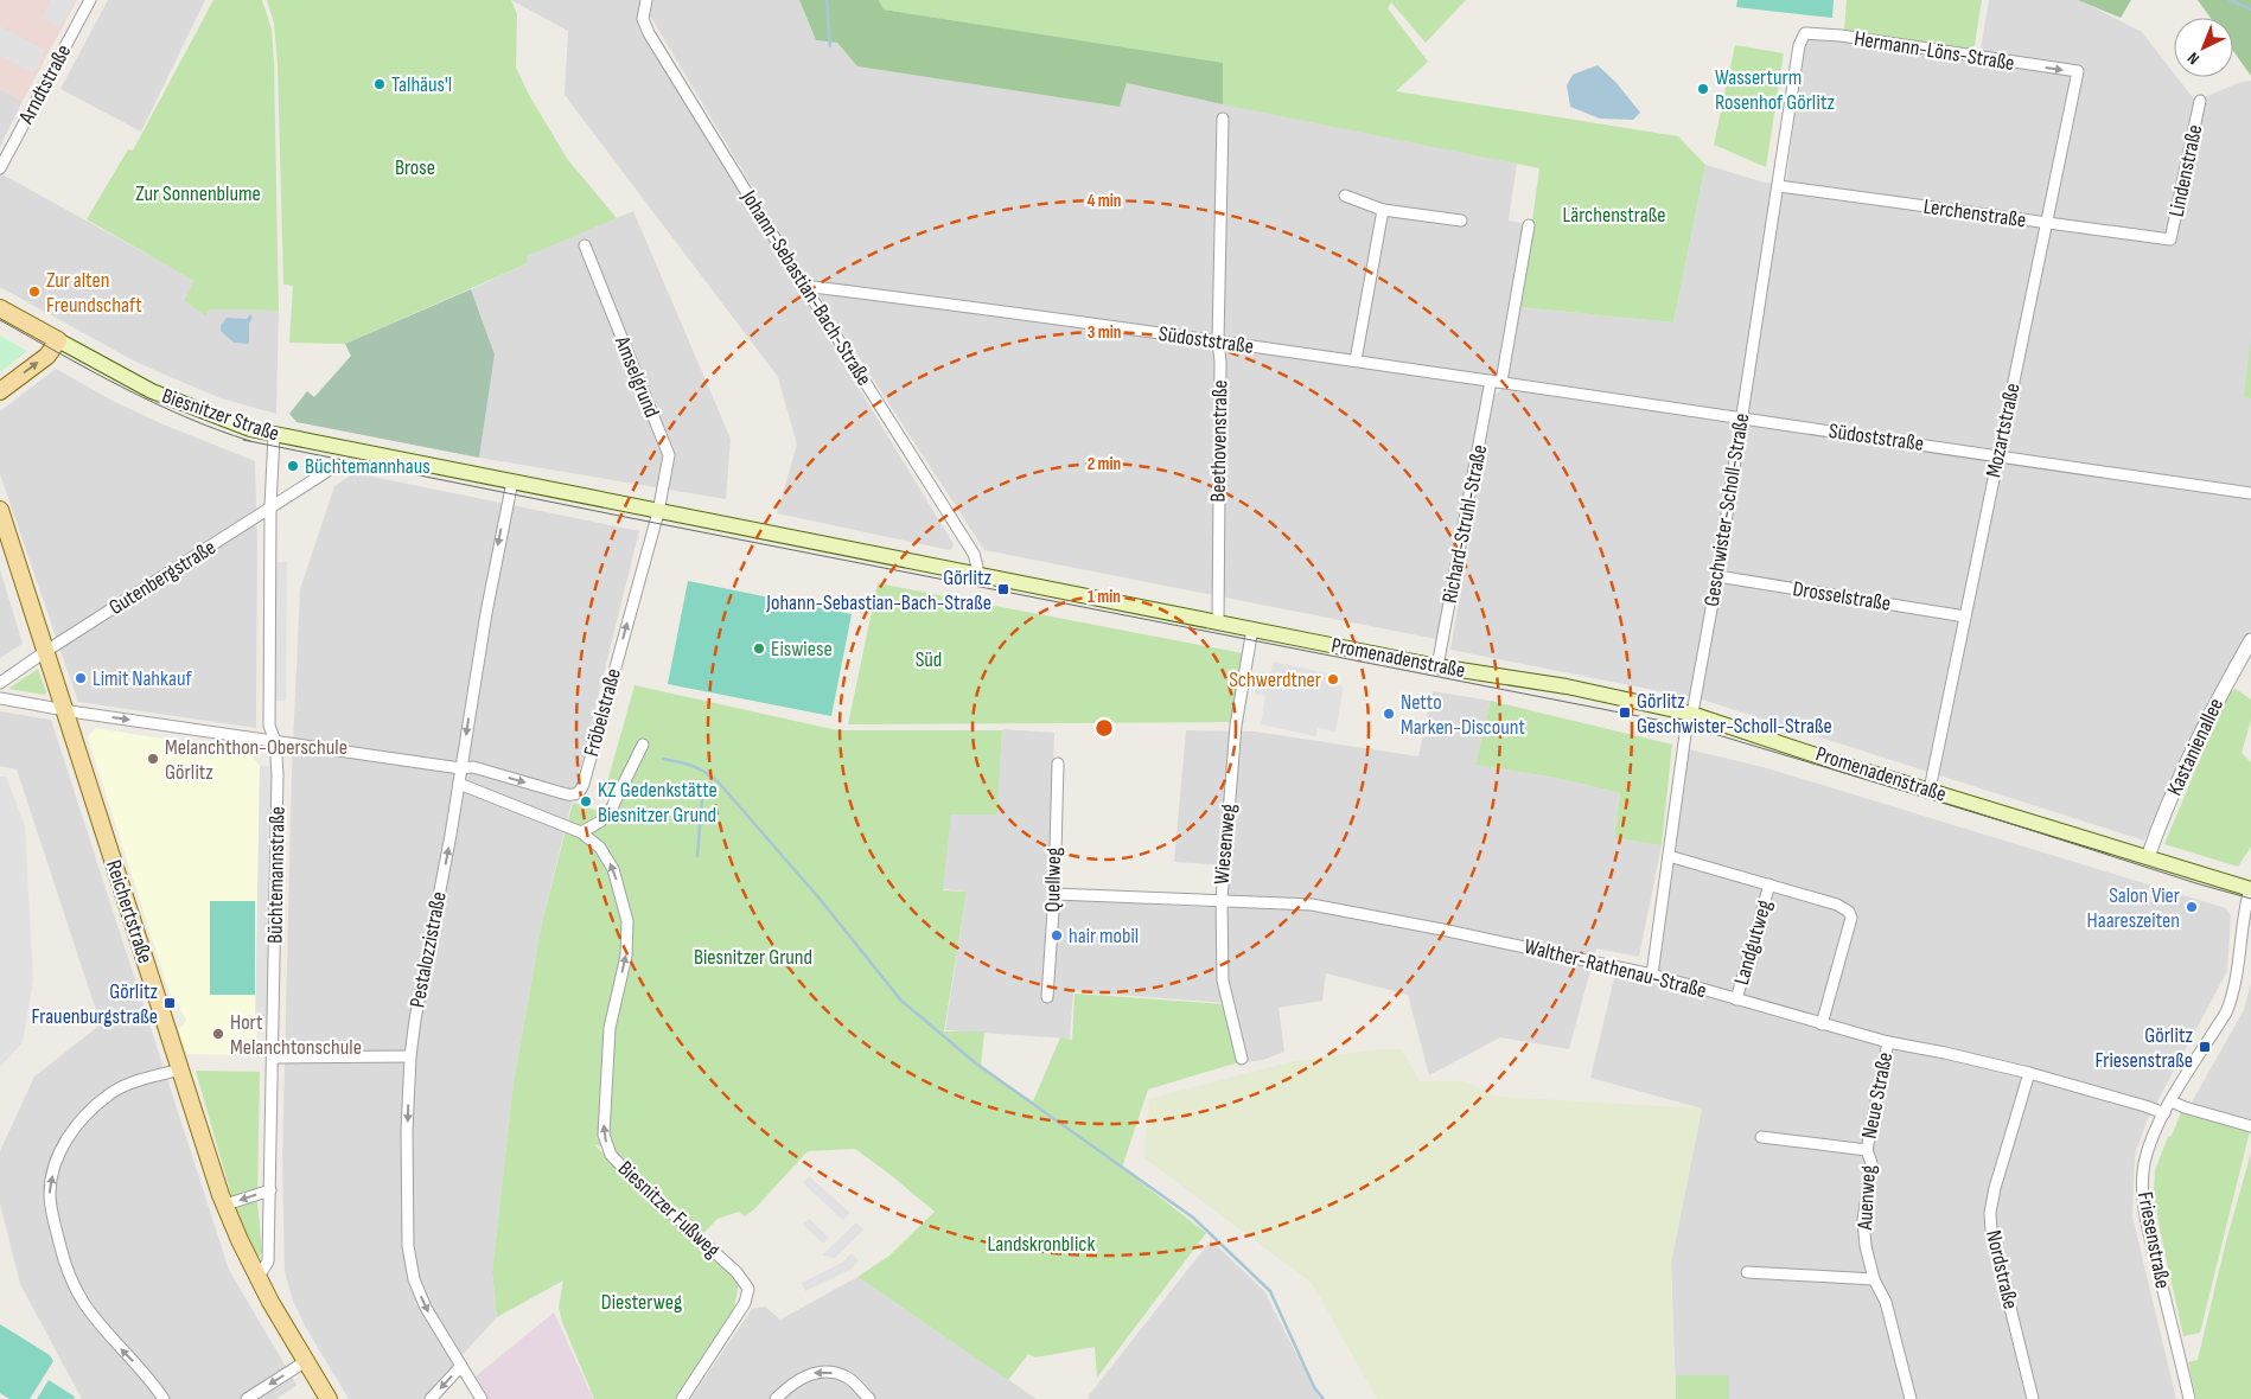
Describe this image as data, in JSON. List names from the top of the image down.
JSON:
{
  "streets": {
    "main road": ["Biesnitzer Straße", "Promenadenstraße", "Reichertstraße"],
    "street": [
      "Hermann-Löns-Straße",
      "Arndtstraße",
      "Lindenstraße",
      "Lerchenstraße",
      "Johann-Sebastian-Bach-Straße",
      "Südoststraße",
      "Amselgrund",
      "Mozartstraße",
      "Beethovenstraße",
      "Geschwister-Scholl-Straße",
      "Richard-Struhl-Straße",
      "Gutenbergstraße",
      "Drosselstraße",
      "Fröbelstraße",
      "Kastanienallee",
      "Wiesenweg",
      "Büchtemannstraße",
      "Quellweg",
      "Landgutweg",
      "Pestalozzistraße",
      "Walther-Rathenau-Straße",
      "Neue Straße",
      "Auenweg",
      "Biesnitzer Fußweg",
      "Friesenstraße",
      "Nordstraße"
    ]
  },
  "crossings": [
    ["Hermann-Löns-Straße", "Mozartstraße"],
    ["Hermann-Löns-Straße", "Geschwister-Scholl-Straße"],
    ["Lindenstraße", "Lerchenstraße"],
    ["Lerchenstraße", "Mozartstraße"],
    ["Lerchenstraße", "Geschwister-Scholl-Straße"],
    ["Johann-Sebastian-Bach-Straße", "Südoststraße"],
    ["Johann-Sebastian-Bach-Straße", "Promenadenstraße"],
    ["Südoststraße", "Mozartstraße"],
    ["Südoststraße", "Beethovenstraße"],
    ["Südoststraße", "Geschwister-Scholl-Straße"],
    ["Südoststraße", "Richard-Struhl-Straße"],
    ["Amselgrund", "Biesnitzer Straße"],
    ["Amselgrund", "Fröbelstraße"],
    ["Biesnitzer Straße", "Promenadenstraße"],
    ["Biesnitzer Straße", "Fröbelstraße"],
    ["Biesnitzer Straße", "Büchtemannstraße"],
    ["Biesnitzer Straße", "Pestalozzistraße"],
    ["Mozartstraße", "Drosselstraße"],
    ["Mozartstraße", "Promenadenstraße"],
    ["Beethovenstraße", "Promenadenstraße"],
    ["Geschwister-Scholl-Straße", "Drosselstraße"],
    ["Geschwister-Scholl-Straße", "Promenadenstraße"],
    ["Geschwister-Scholl-Straße", "Landgutweg"],
    ["Geschwister-Scholl-Straße", "Walther-Rathenau-Straße"],
    ["Richard-Struhl-Straße", "Promenadenstraße"],
    ["Gutenbergstraße", "Büchtemannstraße"],
    ["Gutenbergstraße", "Reichertstraße"],
    ["Promenadenstraße", "Kastanienallee"],
    ["Promenadenstraße", "Wiesenweg"],
    ["Promenadenstraße", "Friesenstraße"],
    ["Fröbelstraße", "Pestalozzistraße"],
    ["Wiesenweg", "Walther-Rathenau-Straße"],
    ["Büchtemannstraße", "Reichertstraße"],
    ["Quellweg", "Walther-Rathenau-Straße"],
    ["Landgutweg", "Walther-Rathenau-Straße"],
    ["Walther-Rathenau-Straße", "Neue Straße"],
    ["Walther-Rathenau-Straße", "Friesenstraße"],
    ["Walther-Rathenau-Straße", "Nordstraße"],
    ["Neue Straße", "Auenweg"]
  ],
  "one_way": ["Hermann-Löns-Straße", "Biesnitzer Fußweg"],
  "parks": [
    "Brose",
    "Zur Sonnenblume",
    "Lärchenstraße",
    "Süd",
    "Biesnitzer Grund",
    "Landskronblick",
    "Diesterweg"
  ],
  "places": {
    "other": [
      "Talhäus'l",
      "Wasserturm Rosenhof Görlitz",
      "Zur alten Freundschaft",
      "Büchtemannhaus",
      "Eiswiese",
      "Limit Nahkauf",
      "Schwerdtner",
      "Netto Marken-Discount",
      "Melanchthon-Oberschule Görlitz",
      "KZ Gedenkstätte Biesnitzer Grund",
      "Salon Vier Haareszeiten",
      "hair mobil",
      "Hort Melanchtonschule"
    ],
    "transit": [
      "Görlitz Johann-Sebastian-Bach-Straße",
      "Görlitz Geschwister-Scholl-Straße",
      "Görlitz Frauenburgstraße",
      "Görlitz Friesenstraße"
    ]
  },
  "north": "bottom left",
  "rings": [
    "4 min",
    "3 min",
    "2 min",
    "1 min"
  ]
}
